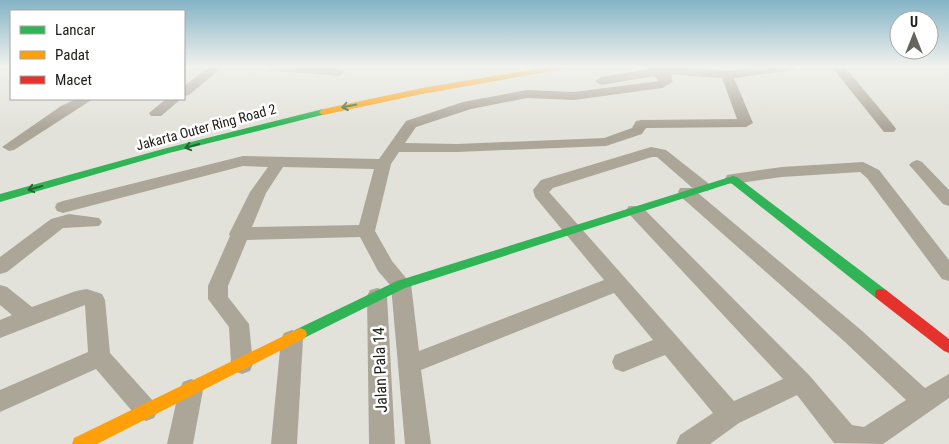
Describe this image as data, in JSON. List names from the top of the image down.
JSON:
{
  "streets": {
    "main road": ["Jakarta Outer Ring Road 2"],
    "street": ["Jalan Pala 14"]
  },
  "one_way": ["Jakarta Outer Ring Road 2"],
  "legend": ["Lancar", "Padat", "Macet"],
  "north": "top"
}
